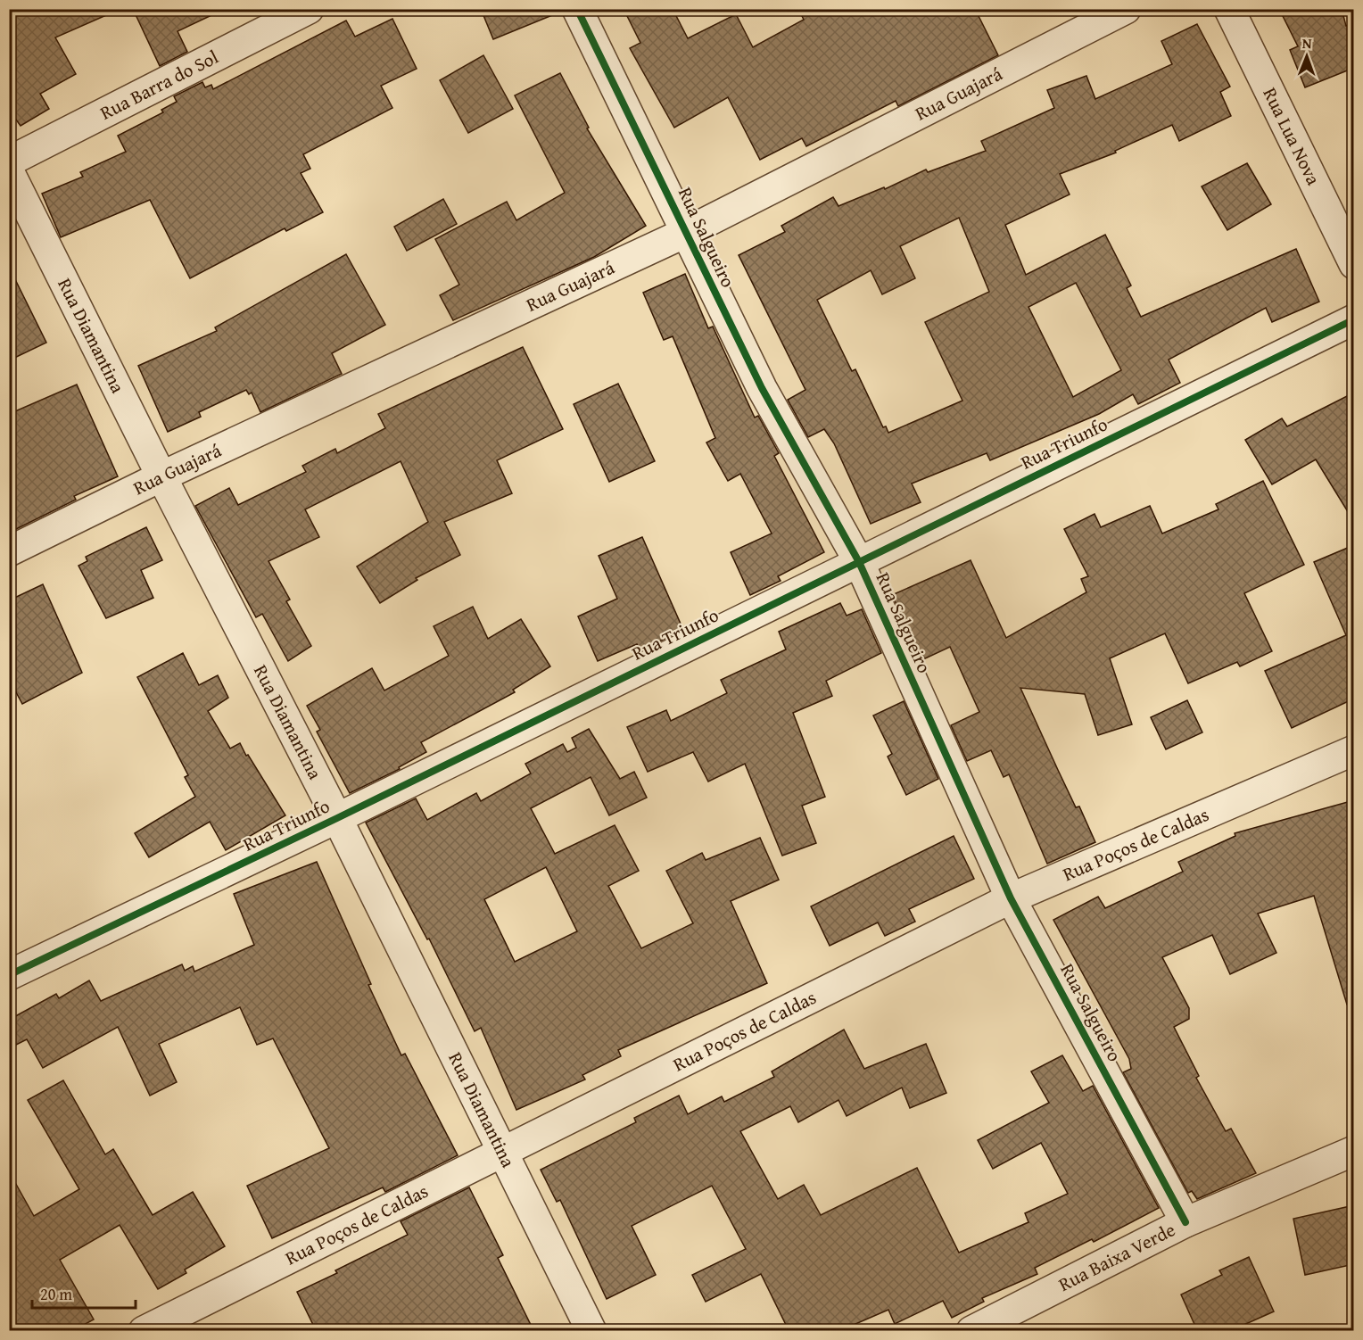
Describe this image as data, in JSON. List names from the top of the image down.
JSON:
{
  "streets": {
    "street": [
      "Rua Barra do Sol",
      "Rua Guajará",
      "Rua Lua Nova",
      "Rua Salgueiro",
      "Rua Diamantina",
      "Rua Triunfo",
      "Rua Poços de Caldas",
      "Rua Baixa Verde"
    ]
  },
  "crossings": [
    ["Rua Guajará", "Rua Salgueiro"],
    ["Rua Guajará", "Rua Diamantina"],
    ["Rua Salgueiro", "Rua Triunfo"],
    ["Rua Salgueiro", "Rua Poços de Caldas"],
    ["Rua Salgueiro", "Rua Baixa Verde"],
    ["Rua Diamantina", "Rua Triunfo"],
    ["Rua Diamantina", "Rua Poços de Caldas"]
  ],
  "scale_bar": "20 m",
  "north": "top"
}
